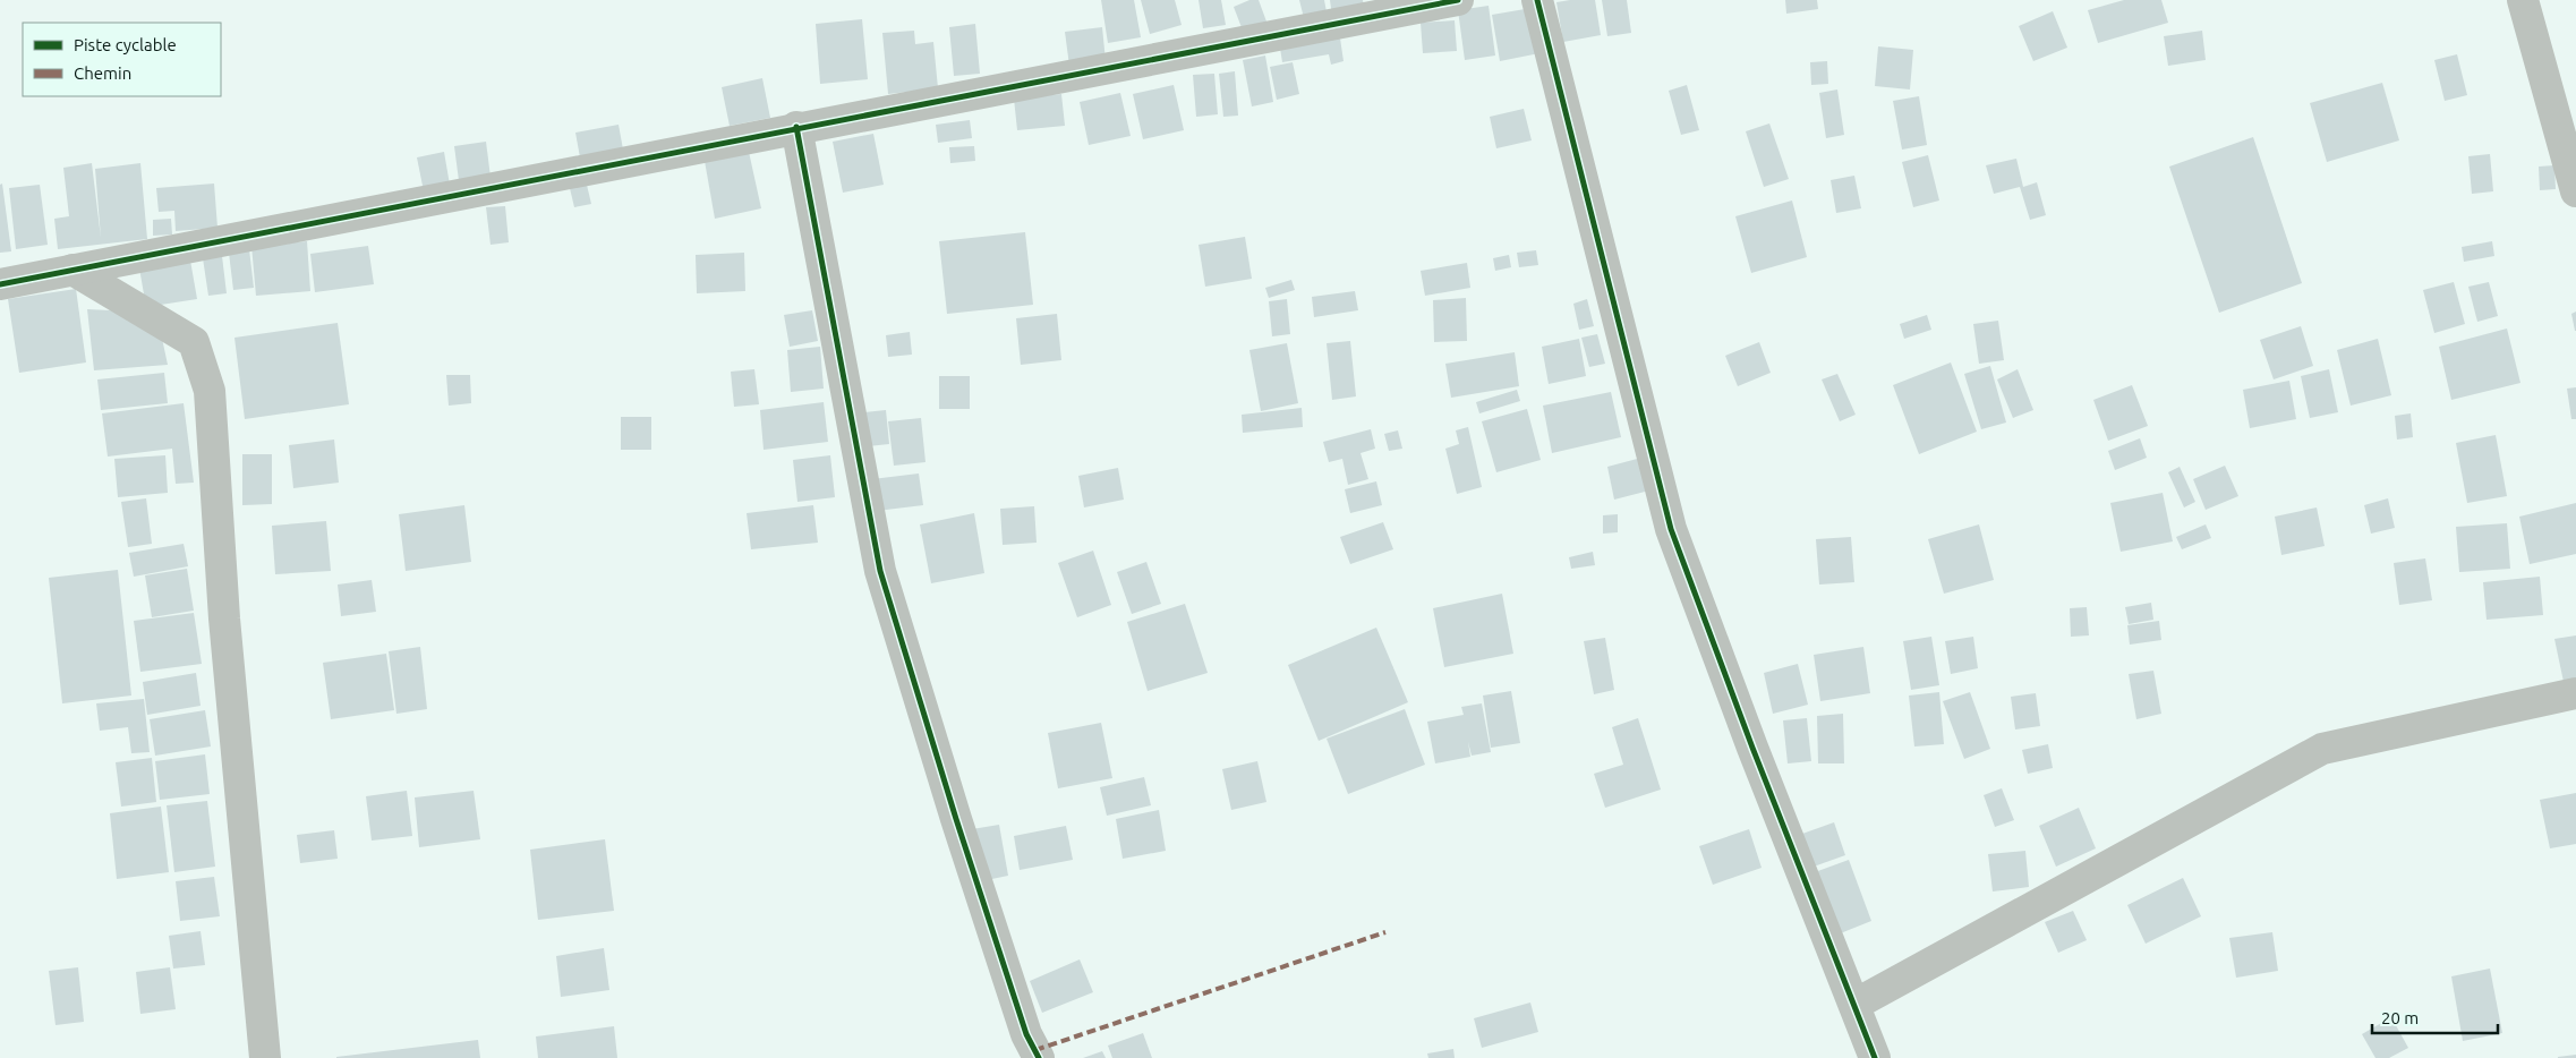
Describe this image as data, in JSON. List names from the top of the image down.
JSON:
{
  "legend": ["Piste cyclable", "Chemin"],
  "scale_bar": "20 m"
}
